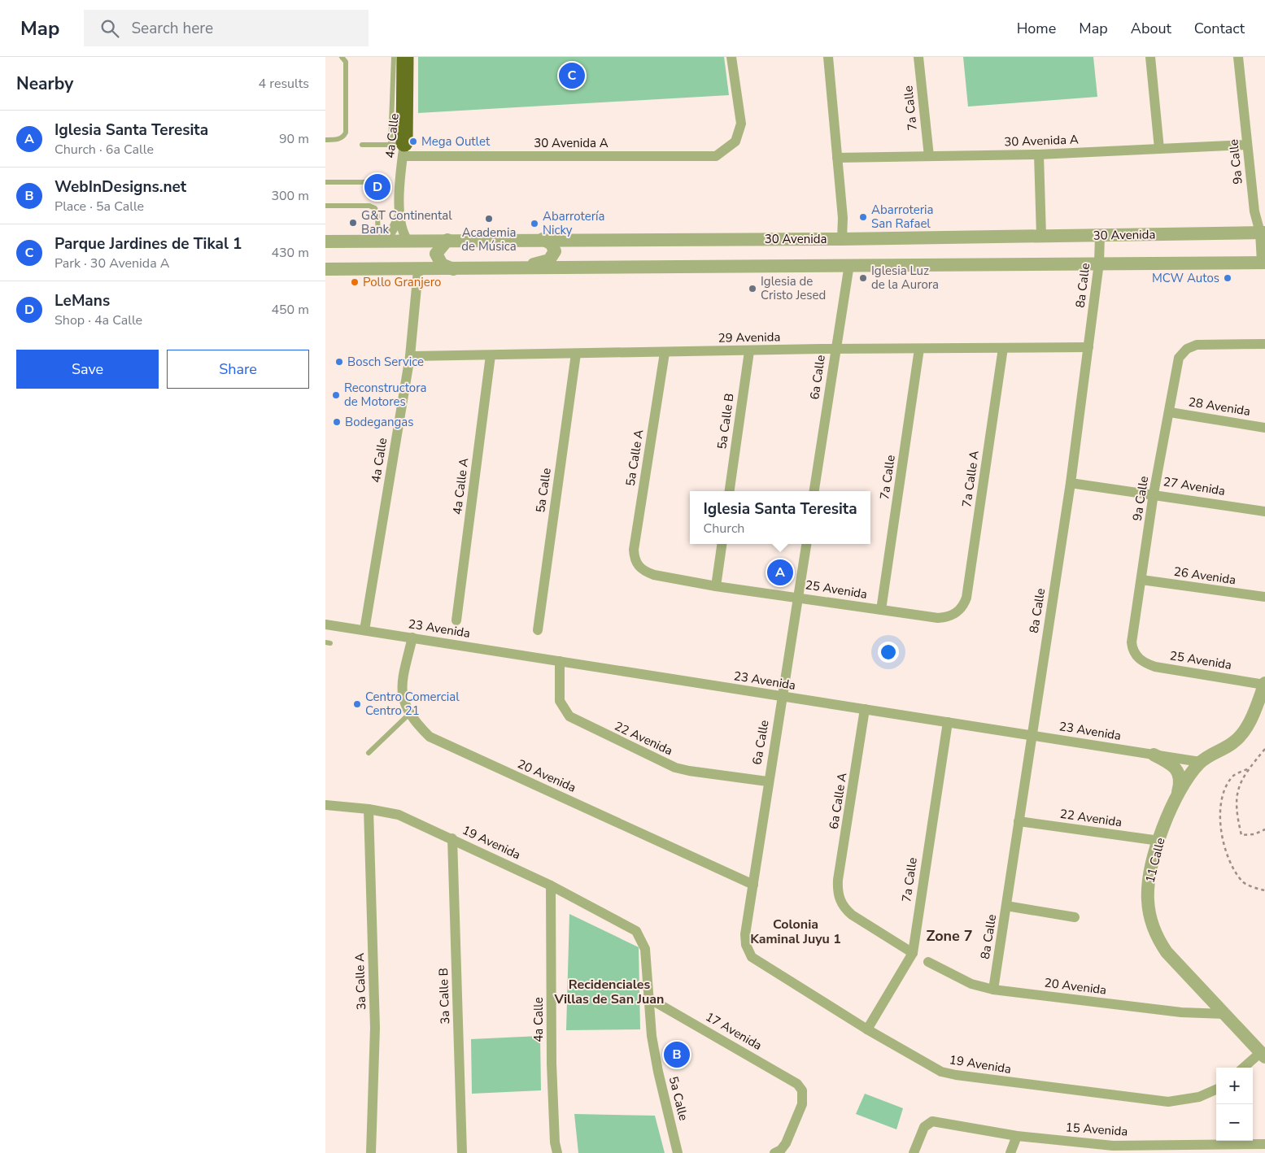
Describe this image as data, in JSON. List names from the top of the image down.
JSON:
{
  "streets": {
    "street": [
      "7a Calle",
      "4a Calle",
      "30 Avenida A",
      "9a Calle",
      "30 Avenida",
      "8a Calle",
      "29 Avenida",
      "6a Calle",
      "28 Avenida",
      "5a Calle B",
      "5a Calle A",
      "7a Calle A",
      "4a Calle A",
      "27 Avenida",
      "5a Calle",
      "26 Avenida",
      "25 Avenida",
      "23 Avenida",
      "22 Avenida",
      "20 Avenida",
      "6a Calle A",
      "19 Avenida",
      "11 Calle",
      "3a Calle A",
      "3a Calle B",
      "17 Avenida",
      "15 Avenida"
    ]
  },
  "crossings": [
    ["7a Calle", "30 Avenida A"],
    ["7a Calle", "29 Avenida"],
    ["7a Calle", "25 Avenida"],
    ["7a Calle", "23 Avenida"],
    ["7a Calle", "6a Calle A"],
    ["7a Calle", "19 Avenida"],
    ["4a Calle", "30 Avenida A"],
    ["4a Calle", "30 Avenida"],
    ["4a Calle", "29 Avenida"],
    ["4a Calle", "23 Avenida"],
    ["4a Calle", "19 Avenida"],
    ["30 Avenida A", "9a Calle"],
    ["9a Calle", "30 Avenida"],
    ["9a Calle", "28 Avenida"],
    ["9a Calle", "27 Avenida"],
    ["9a Calle", "26 Avenida"],
    ["9a Calle", "25 Avenida"],
    ["30 Avenida", "8a Calle"],
    ["30 Avenida", "6a Calle"],
    ["8a Calle", "29 Avenida"],
    ["8a Calle", "27 Avenida"],
    ["8a Calle", "23 Avenida"],
    ["8a Calle", "22 Avenida"],
    ["8a Calle", "20 Avenida"],
    ["29 Avenida", "6a Calle"],
    ["29 Avenida", "5a Calle B"],
    ["29 Avenida", "5a Calle A"],
    ["29 Avenida", "7a Calle A"],
    ["29 Avenida", "4a Calle A"],
    ["29 Avenida", "5a Calle"],
    ["6a Calle", "25 Avenida"],
    ["6a Calle", "23 Avenida"],
    ["6a Calle", "22 Avenida"],
    ["6a Calle", "20 Avenida"],
    ["6a Calle", "19 Avenida"],
    ["5a Calle A", "25 Avenida"],
    ["7a Calle A", "25 Avenida"],
    ["5a Calle", "19 Avenida"],
    ["5a Calle", "17 Avenida"],
    ["25 Avenida", "11 Calle"],
    ["23 Avenida", "22 Avenida"],
    ["23 Avenida", "20 Avenida"],
    ["23 Avenida", "6a Calle A"],
    ["23 Avenida", "11 Calle"],
    ["22 Avenida", "11 Calle"],
    ["20 Avenida", "11 Calle"],
    ["19 Avenida", "3a Calle A"],
    ["19 Avenida", "3a Calle B"]
  ],
  "districts": ["Colonia Kaminal Juyu 1", "Zone 7", "Recidenciales Villas de San Juan"],
  "places": [
    "Mega Outlet",
    "Abarroteria San Rafael",
    "Academia de Música",
    "G&T Continental Bank",
    "Abarrotería Nicky",
    "Iglesia Luz de la Aurora",
    "MCW Autos",
    "Pollo Granjero",
    "Iglesia de Cristo Jesed",
    "Bosch Service",
    "Reconstructora de Motores",
    "Bodegangas",
    "Centro Comercial Centro 21"
  ],
  "page": {
    "header": "Map",
    "search": "Search here",
    "nav": [
      "Home",
      "Map",
      "About",
      "Contact"
    ],
    "heading": ["Nearby", "4 results"],
    "pins": [
      "C",
      "D",
      "A",
      "B"
    ],
    "list": [
      {
        "mark": "A",
        "name": "Iglesia Santa Teresita",
        "note": "Church · 6a Calle",
        "value": "90 m"
      },
      {
        "mark": "B",
        "name": "WebInDesigns.net",
        "note": "Place · 5a Calle",
        "value": "300 m"
      },
      {
        "mark": "C",
        "name": "Parque Jardines de Tikal 1",
        "note": "Park · 30 Avenida A",
        "value": "430 m"
      },
      {
        "mark": "D",
        "name": "LeMans",
        "note": "Shop · 4a Calle",
        "value": "450 m"
      }
    ],
    "buttons": ["Save", "Share"],
    "popup": ["Iglesia Santa Teresita", "Church"],
    "map_buttons": ["+", "−"]
  }
}
